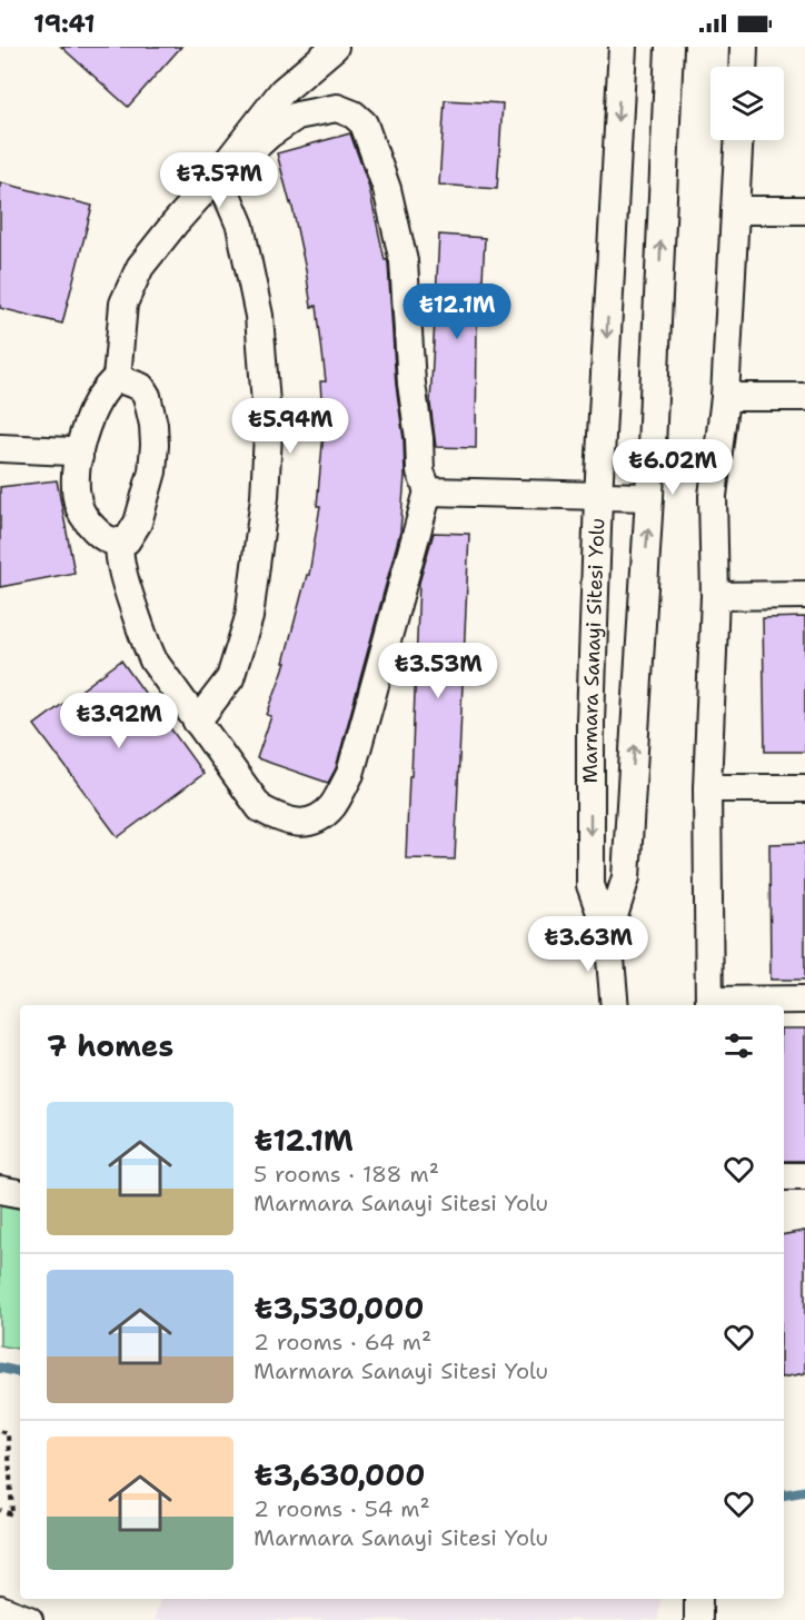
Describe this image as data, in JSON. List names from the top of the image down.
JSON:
{
  "streets": {
    "street": ["Marmara Sanayi Sitesi Yolu"]
  },
  "page": {
    "status": "19:41",
    "price": [
      "₺7.57M",
      "₺12.1M",
      "₺5.94M",
      "₺6.02M",
      "₺3.53M",
      "₺3.92M",
      "₺3.63M"
    ],
    "heading": "7 homes",
    "list": [
      {
        "name": "₺12.1M",
        "note": "5 rooms · 188 m² · Marmara Sanayi Sitesi Yolu"
      },
      {
        "name": "₺3,530,000",
        "note": "2 rooms · 64 m² · Marmara Sanayi Sitesi Yolu"
      },
      {
        "name": "₺3,630,000",
        "note": "2 rooms · 54 m² · Marmara Sanayi Sitesi Yolu"
      }
    ]
  }
}
